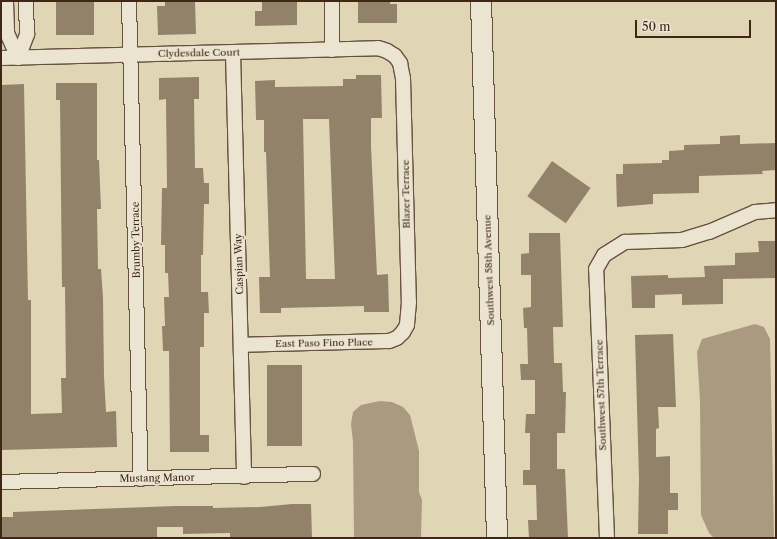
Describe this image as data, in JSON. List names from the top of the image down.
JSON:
{
  "streets": {
    "street": [
      "Clydesdale Court",
      "Blazer Terrace",
      "Brumby Terrace",
      "Caspian Way",
      "Southwest 58th Avenue",
      "East Paso Fino Place",
      "Southwest 57th Terrace",
      "Mustang Manor"
    ]
  },
  "crossings": [
    ["Clydesdale Court", "Blazer Terrace"],
    ["Clydesdale Court", "Brumby Terrace"],
    ["Clydesdale Court", "Caspian Way"],
    ["Blazer Terrace", "East Paso Fino Place"],
    ["Brumby Terrace", "Mustang Manor"],
    ["Caspian Way", "East Paso Fino Place"],
    ["Caspian Way", "Mustang Manor"]
  ],
  "scale_bar": "50 m"
}
